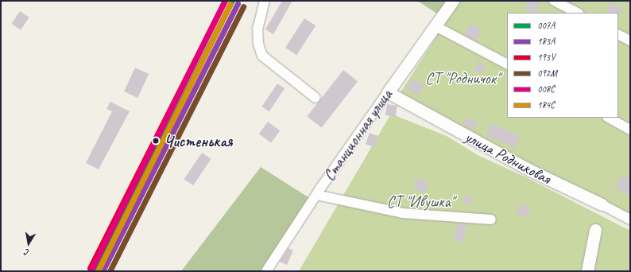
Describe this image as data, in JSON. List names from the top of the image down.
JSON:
{
  "streets": {
    "street": ["Станционная улица", "улица Родниковая"]
  },
  "crossings": [
    ["Станционная улица", "улица Родниковая"]
  ],
  "parks": ["СТ \"Родничок\"", "СТ \"Ивушка\""],
  "places": ["Чистенькая"],
  "lines": [
    "transit line 007А",
    "transit line 193У",
    "transit line 008С",
    "transit line 183А",
    "transit line 184С",
    "transit line 092М"
  ],
  "legend": [
    "007А",
    "183А",
    "193У",
    "092М",
    "008С",
    "184С"
  ],
  "north": "bottom"
}
